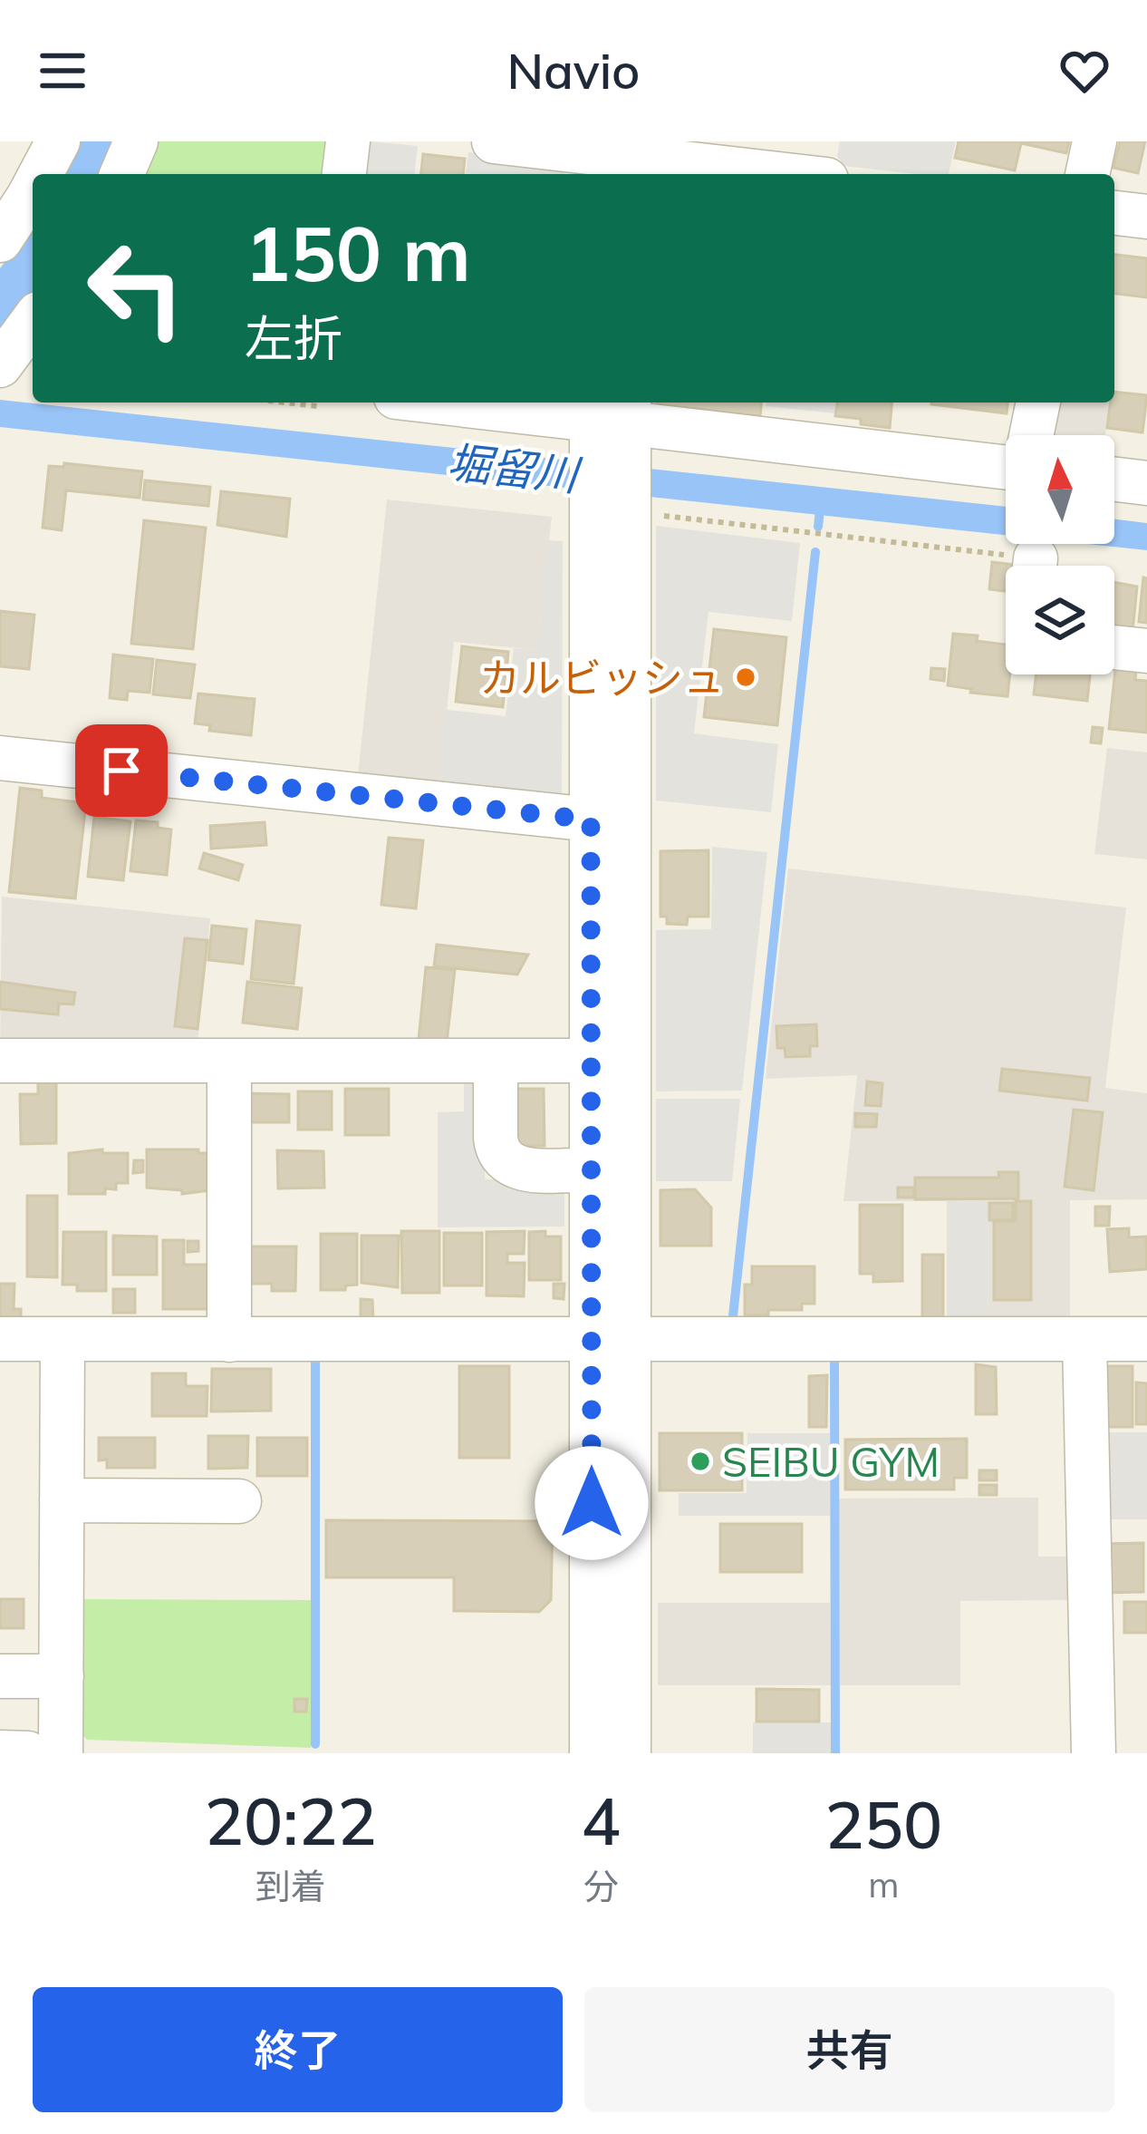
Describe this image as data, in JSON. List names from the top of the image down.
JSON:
{
  "water": ["堀留川"],
  "places": ["カルビッシュ", "SEIBU GYM"],
  "north": "top",
  "page": {
    "header": "Navio",
    "turn": ["150 m", "左折"],
    "eta": [
      "20:22",
      "到着",
      "4",
      "分",
      "250",
      "m"
    ],
    "buttons": ["終了", "共有"]
  }
}
